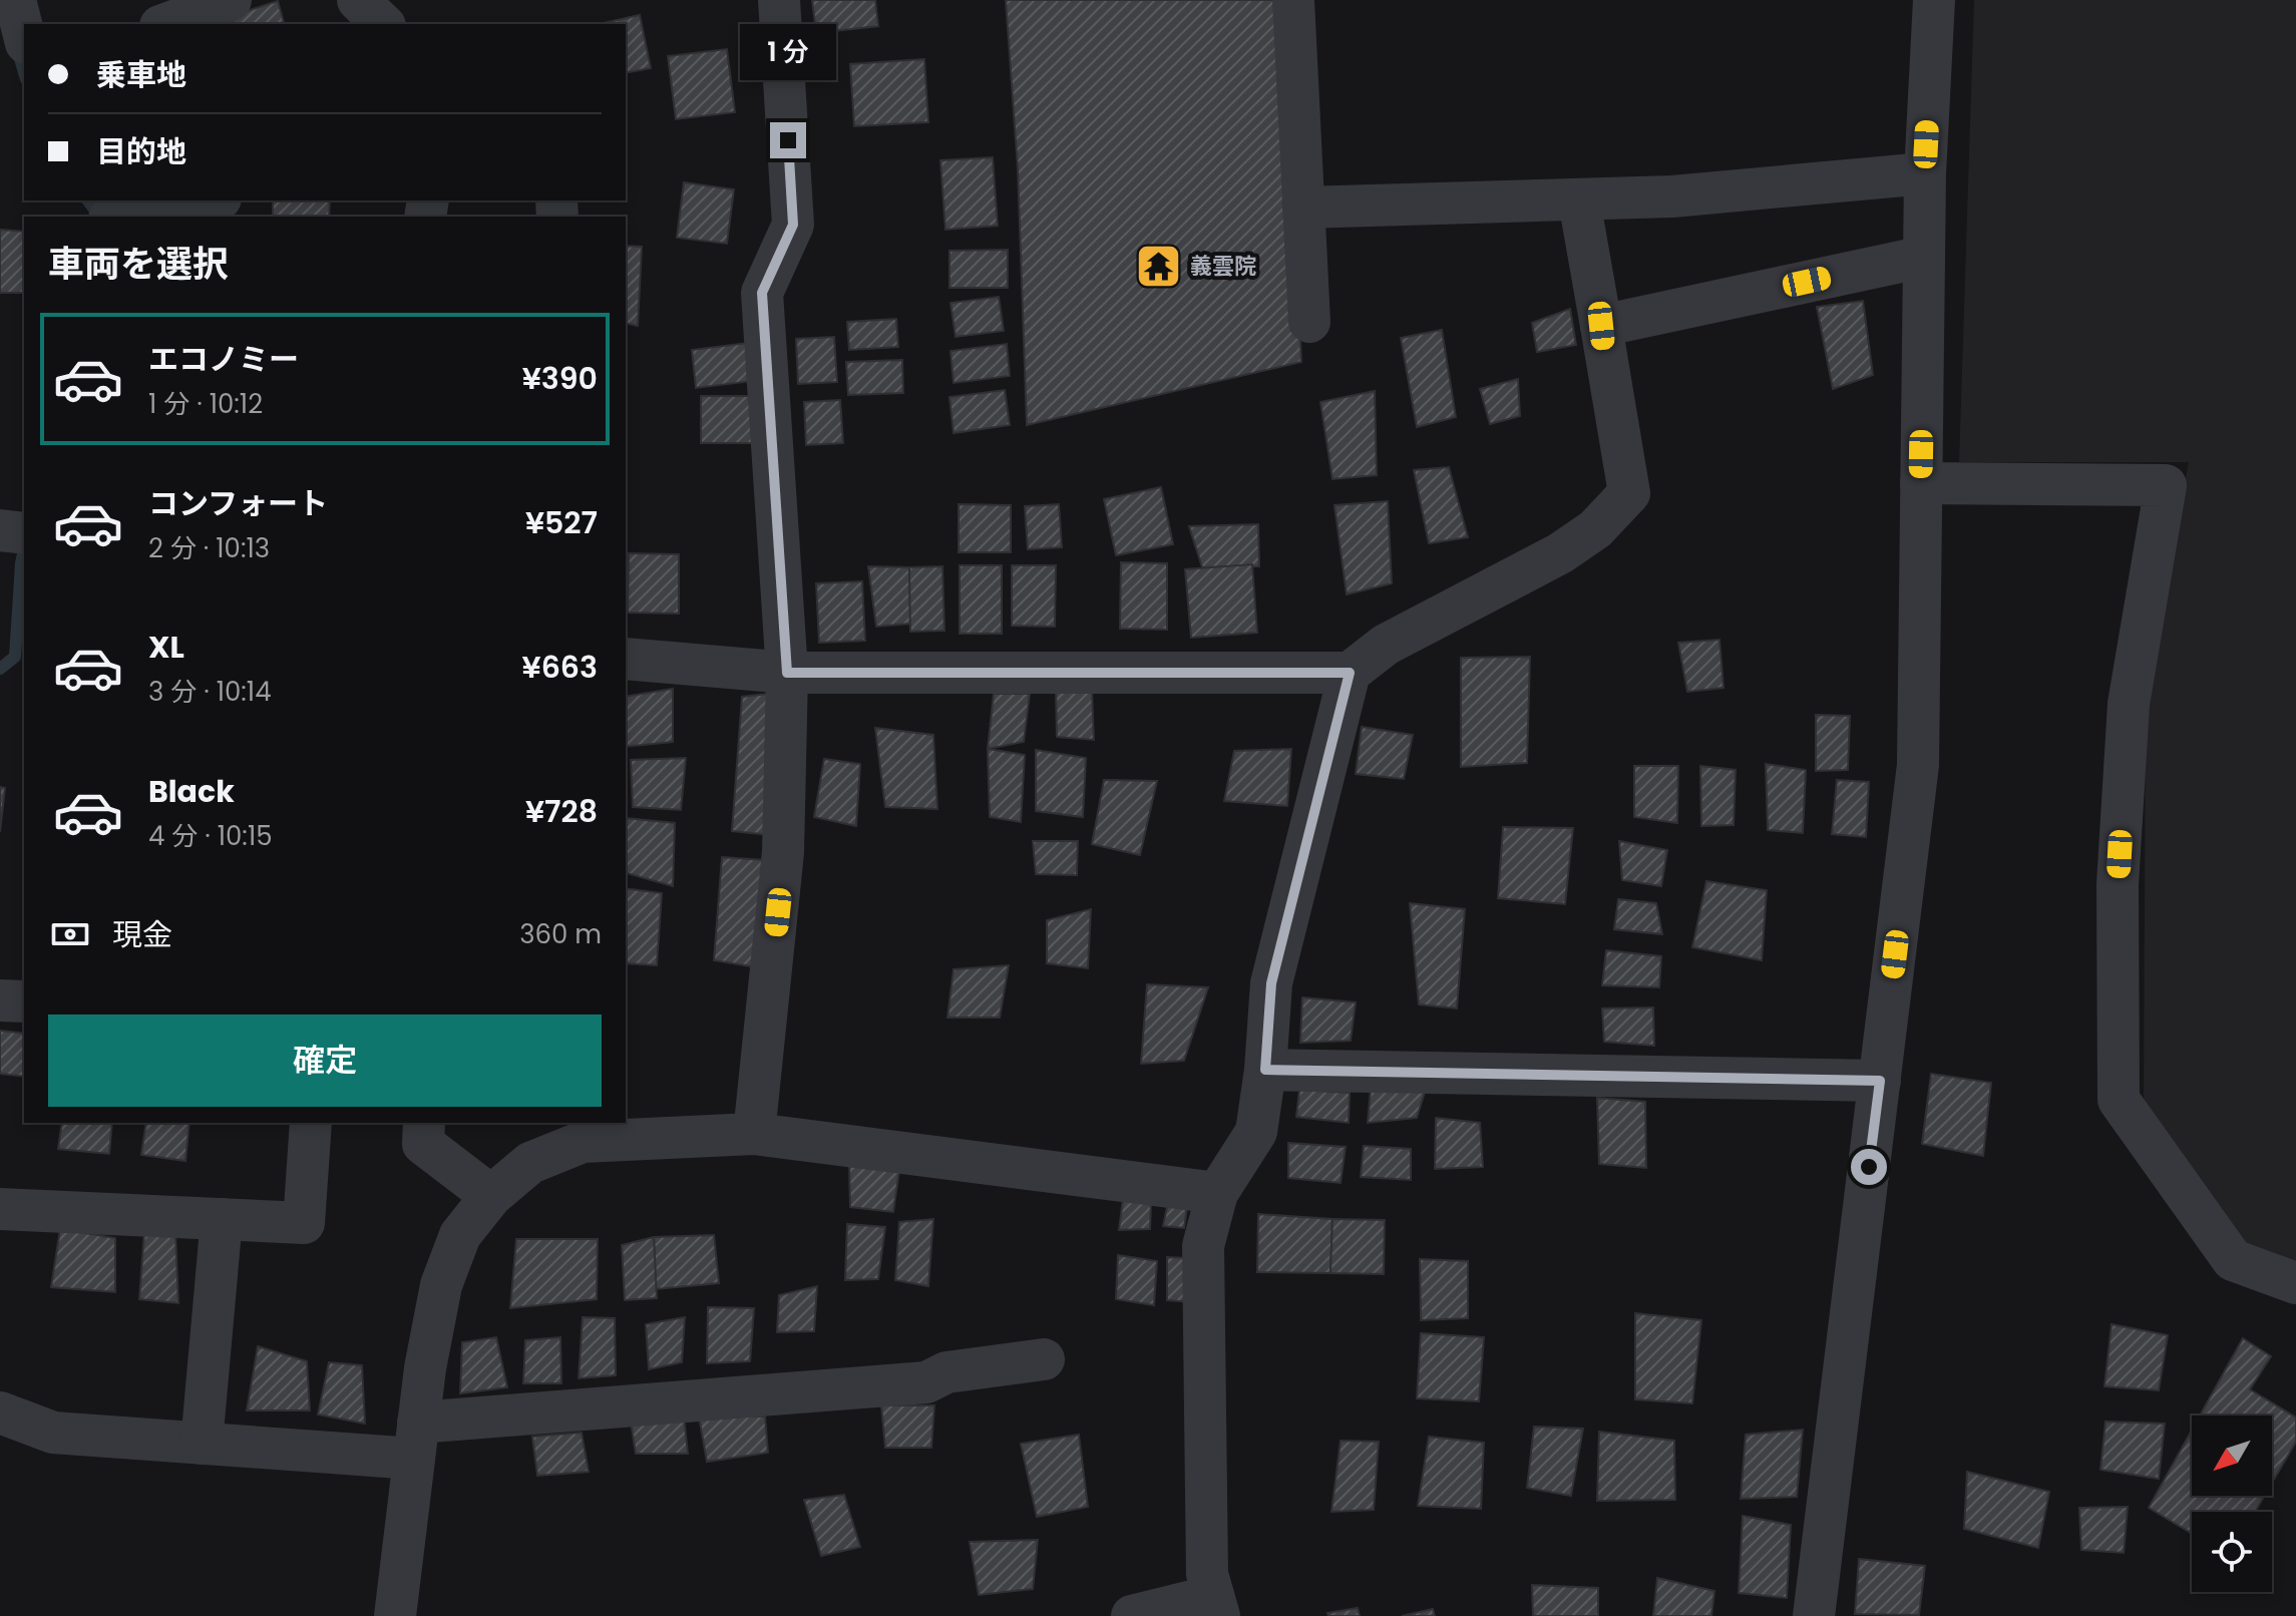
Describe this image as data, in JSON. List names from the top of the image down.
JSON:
{
  "places": {
    "temple": ["義雲院"]
  },
  "north": "bottom left",
  "page": {
    "bubble": "1 分",
    "banner": ["乗車地", "目的地"],
    "heading": "車両を選択",
    "list": [
      {
        "name": "エコノミー",
        "note": "1 分 · 10:12",
        "value": "¥390"
      },
      {
        "name": "コンフォート",
        "note": "2 分 · 10:13",
        "value": "¥527"
      },
      {
        "name": "XL",
        "note": "3 分 · 10:14",
        "value": "¥663"
      },
      {
        "name": "Black",
        "note": "4 分 · 10:15",
        "value": "¥728"
      }
    ],
    "pay": ["現金", "360 m"],
    "buttons": "確定"
  }
}
